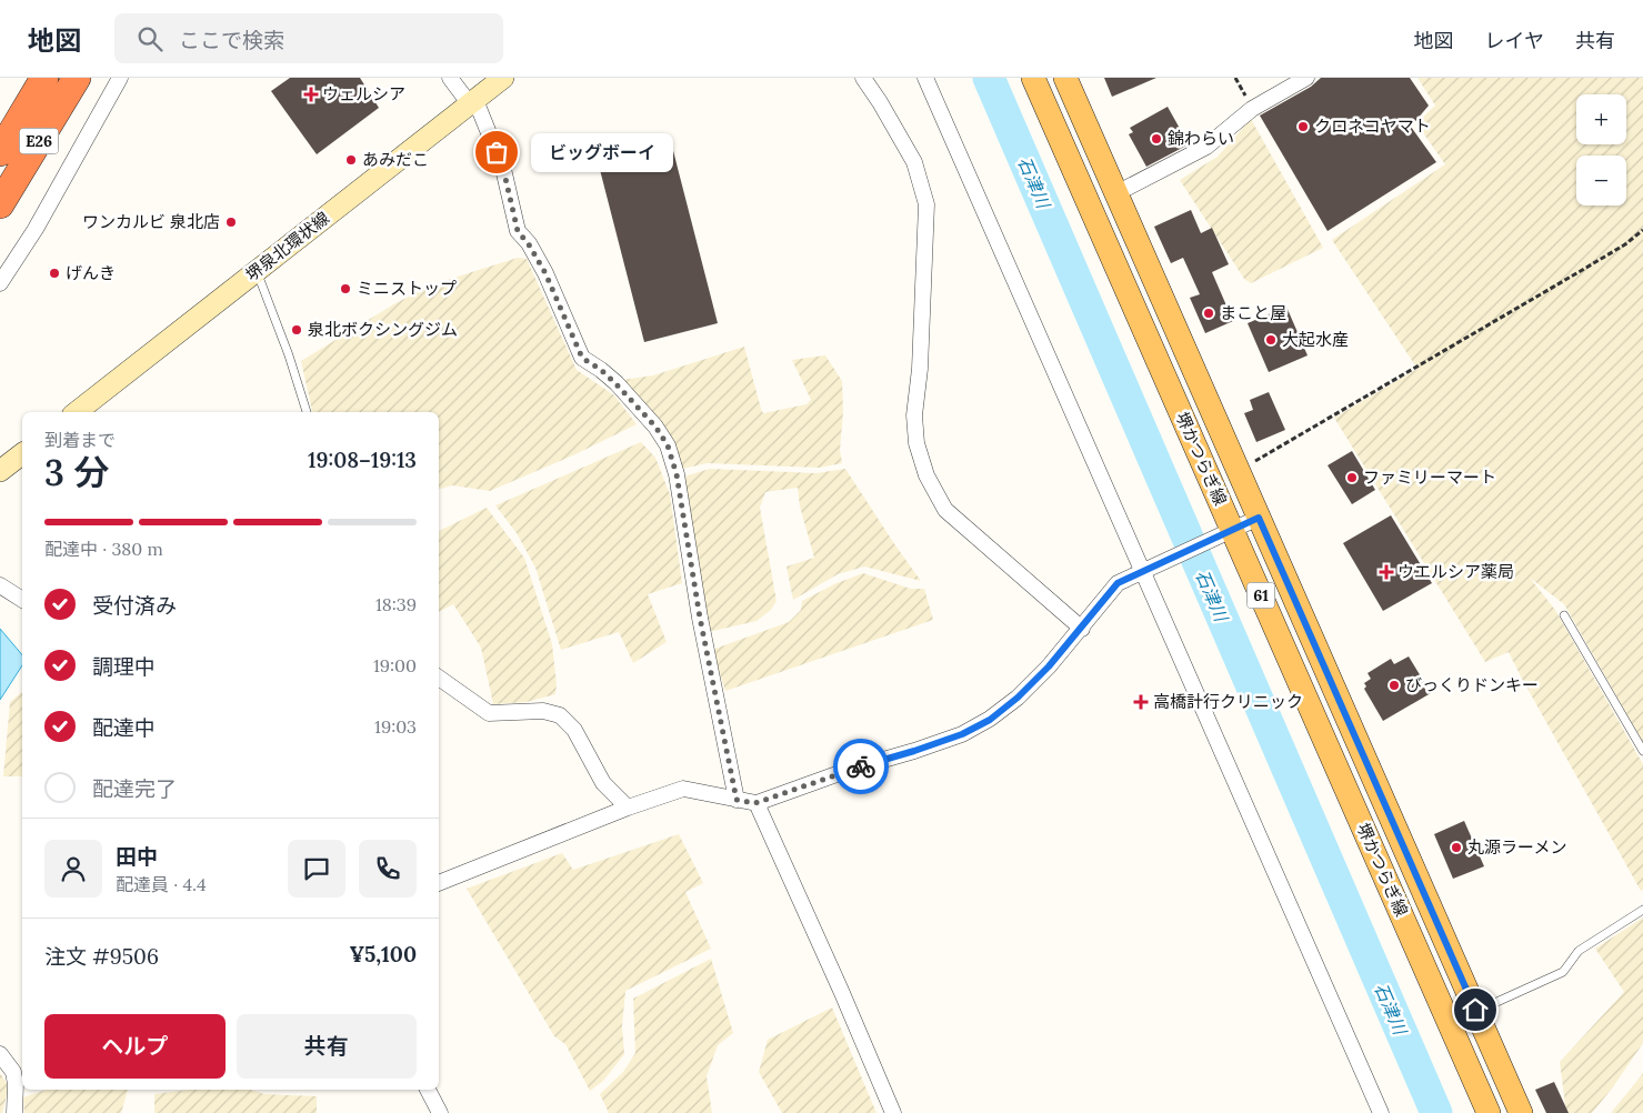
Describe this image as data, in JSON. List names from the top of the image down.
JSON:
{
  "streets": {
    "highway": ["E26"],
    "main road": ["堺泉北環状線", "堺かつらぎ線", "61"]
  },
  "water": ["石津川"],
  "places": {
    "health": ["ウェルシア", "ウエルシア薬局", "高橋計行クリニック"],
    "other": [
      "クロネコヤマト",
      "錦わらい",
      "ビッグボーイ",
      "あみだこ",
      "ワンカルビ 泉北店",
      "げんき",
      "ミニストップ",
      "まこと屋",
      "泉北ボクシングジム",
      "大起水産",
      "ファミリーマート",
      "びっくりドンキー",
      "丸源ラーメン"
    ]
  },
  "page": {
    "header": "地図",
    "search": "ここで検索",
    "nav": ["地図", "レイヤ", "共有"],
    "map_buttons": ["+", "−"],
    "bubble": "ビッグボーイ",
    "heading": ["3 分", "到着まで", "19:08–19:13"],
    "panel": [
      "田中",
      "配達員 · 4.4",
      "注文 #9506",
      "¥5,100"
    ],
    "bar": "配達中 · 380 m",
    "list": [
      ["受付済み", "18:39"],
      ["調理中", "19:00"],
      ["配達中", "19:03"],
      "配達完了"
    ],
    "buttons": ["ヘルプ", "共有"]
  }
}
